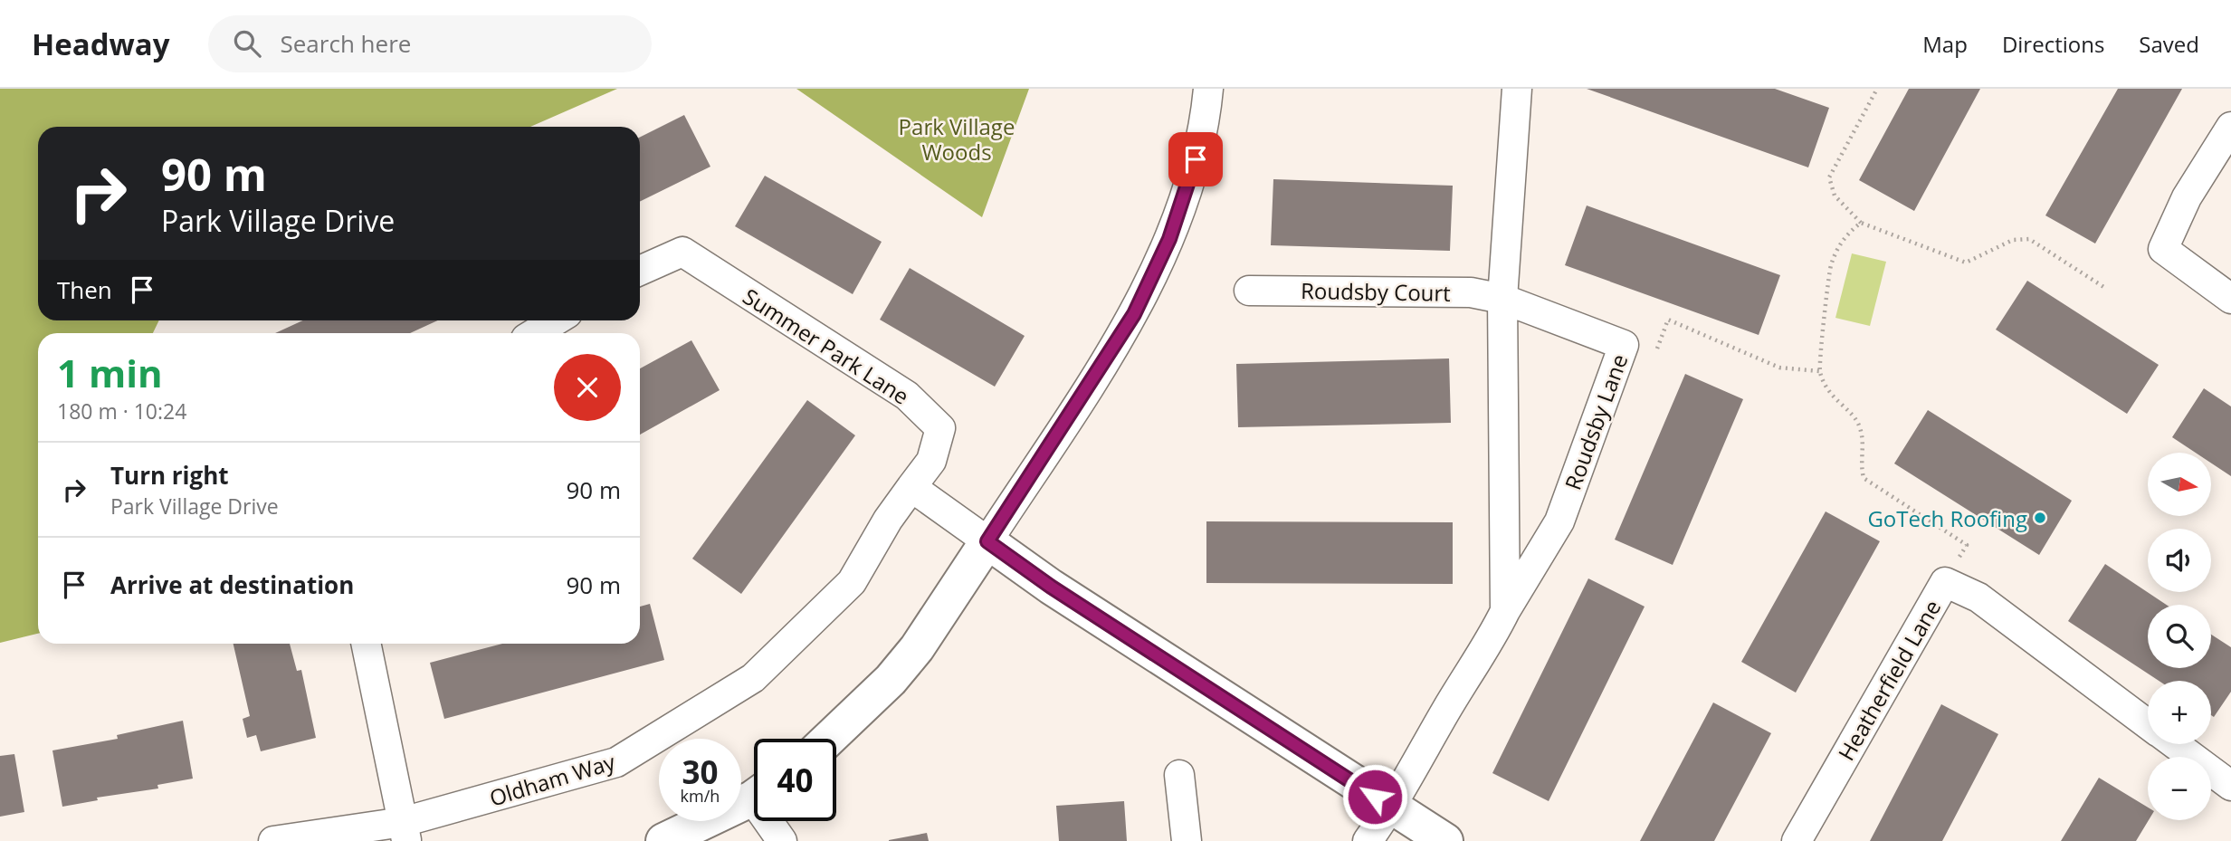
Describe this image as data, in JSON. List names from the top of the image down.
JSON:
{
  "streets": {
    "street": [
      "Roudsby Court",
      "Summer Park Lane",
      "Roudsby Lane",
      "Heatherfield Lane",
      "Oldham Way"
    ]
  },
  "crossings": [
    ["Roudsby Court", "Roudsby Lane"],
    ["Summer Park Lane", "Oldham Way"]
  ],
  "parks": ["Park Village Woods"],
  "places": ["GoTech Roofing"],
  "north": "right",
  "page": {
    "header": "Headway",
    "search": "Search here",
    "nav": ["Map", "Directions", "Saved"],
    "turn": ["90 m", "Park Village Drive"],
    "then": "Then",
    "heading": ["1 min", "180 m · 10:24"],
    "list": [
      {
        "name": "Turn right",
        "note": "Park Village Drive",
        "value": "90 m"
      },
      {
        "name": "Arrive at destination",
        "value": "90 m"
      }
    ],
    "map_buttons": ["+", "−"],
    "speed": "30 km/h",
    "limit": "40"
  }
}
